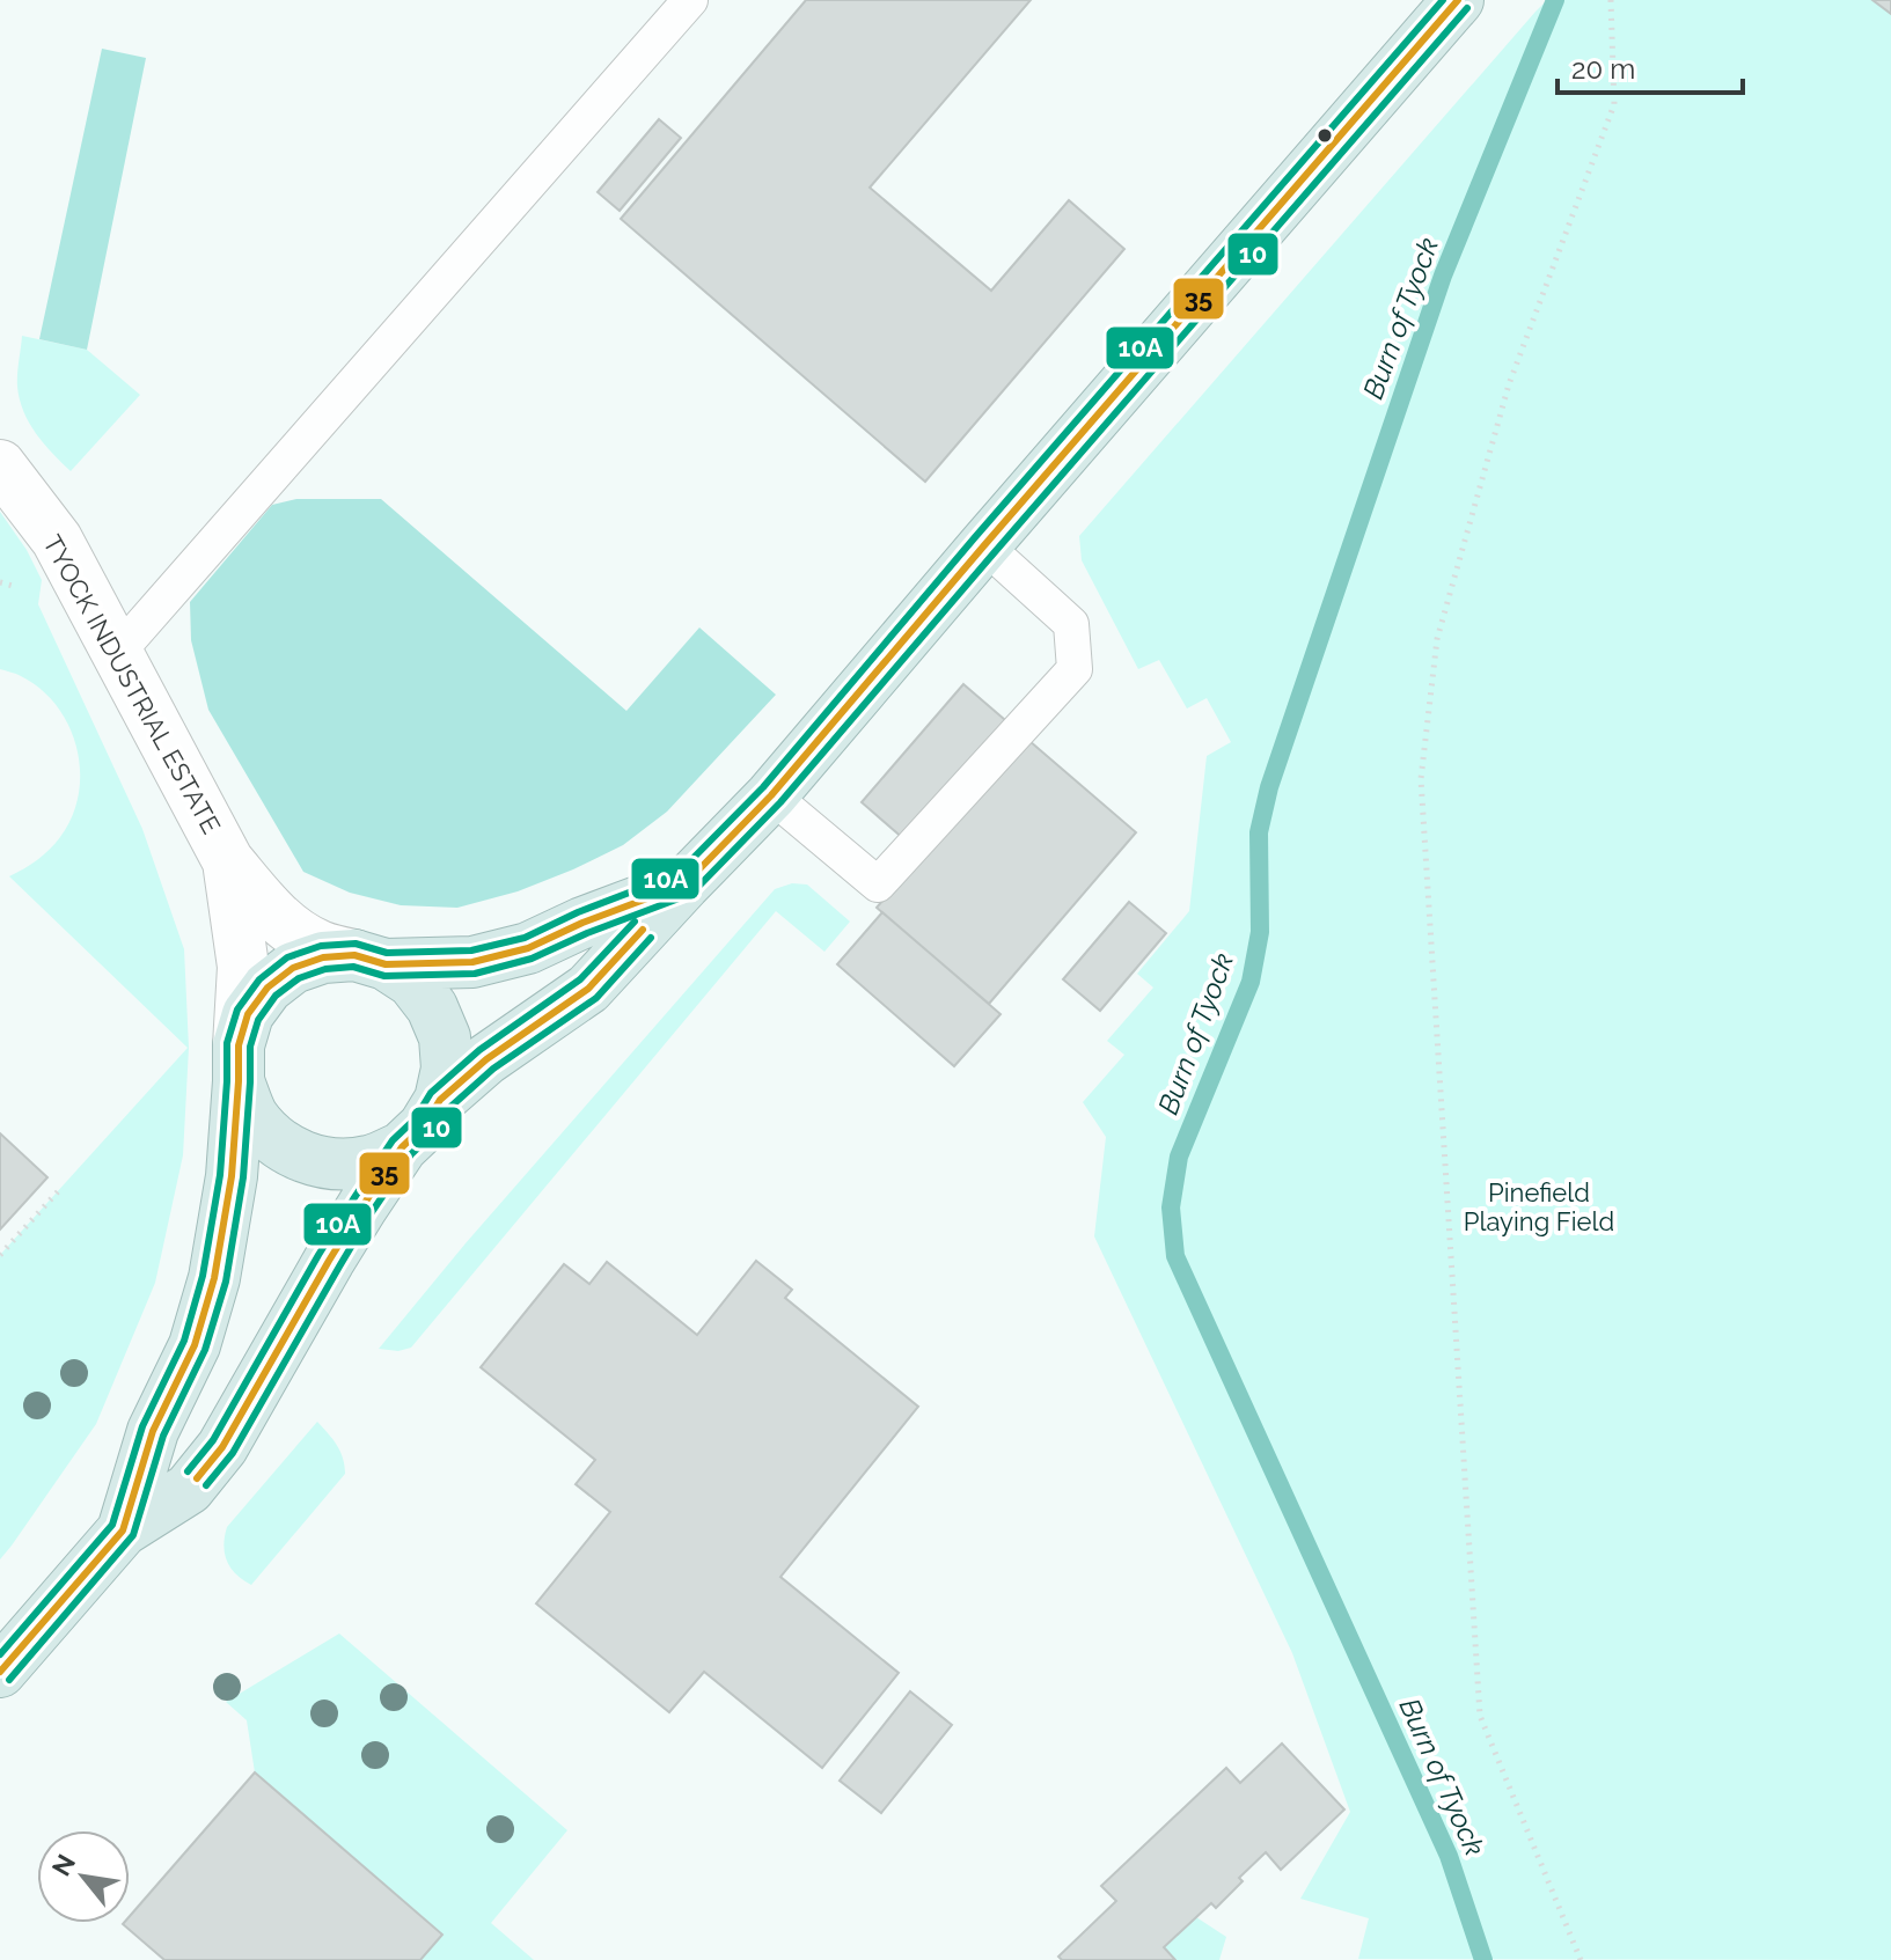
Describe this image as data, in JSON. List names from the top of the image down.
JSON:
{
  "streets": {
    "street": ["TYOCK INDUSTRIAL ESTATE"]
  },
  "water": ["Burn of Tyock"],
  "parks": ["Pinefield Playing Field"],
  "lines": ["transit line 35", "transit line 10A", "transit line 10"],
  "scale_bar": "20 m",
  "north": "top left"
}
